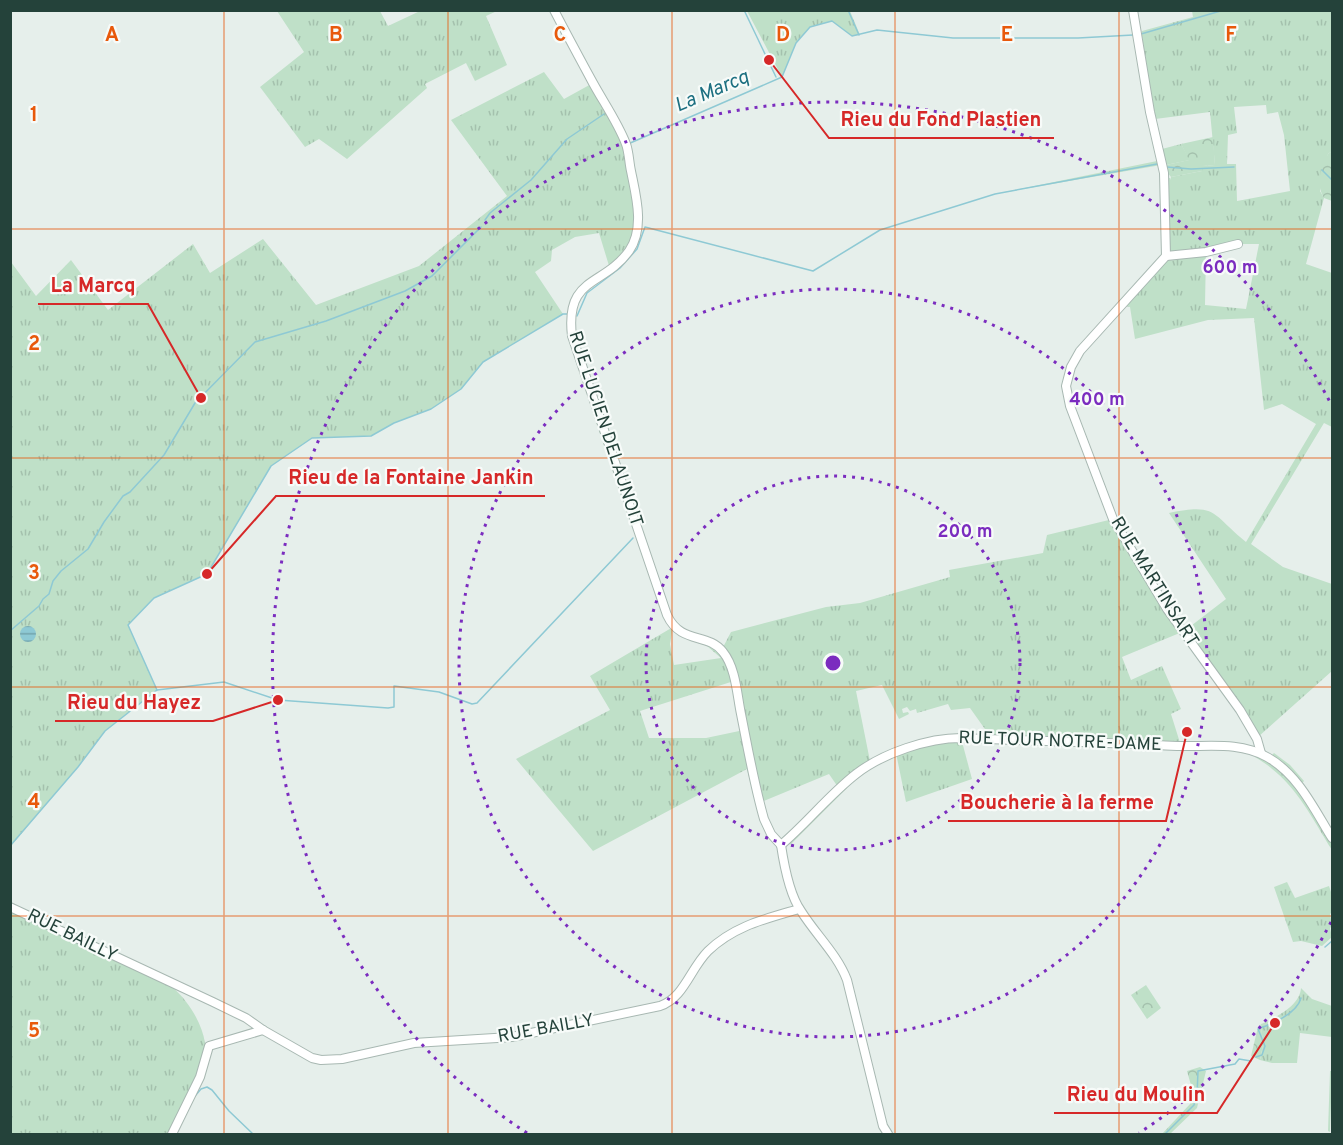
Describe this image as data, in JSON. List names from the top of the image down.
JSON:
{
  "streets": {
    "street": [
      "RUE LUCIEN DELAUNOIT",
      "RUE MARTINSART",
      "RUE TOUR NOTRE-DAME",
      "RUE BAILLY"
    ]
  },
  "crossings": [
    ["RUE LUCIEN DELAUNOIT", "RUE TOUR NOTRE-DAME"],
    ["RUE MARTINSART", "RUE TOUR NOTRE-DAME"]
  ],
  "water": ["La Marcq"],
  "places": [
    "Rieu du Fond Plastien",
    "La Marcq",
    "Rieu de la Fontaine Jankin",
    "Rieu du Hayez",
    "Boucherie à la ferme",
    "Rieu du Moulin"
  ],
  "grid": {
    "columns": [
      "A",
      "B",
      "C",
      "D",
      "E",
      "F"
    ],
    "rows": [
      "1",
      "2",
      "3",
      "4",
      "5"
    ]
  },
  "rings": ["600 m", "400 m", "200 m"]
}
